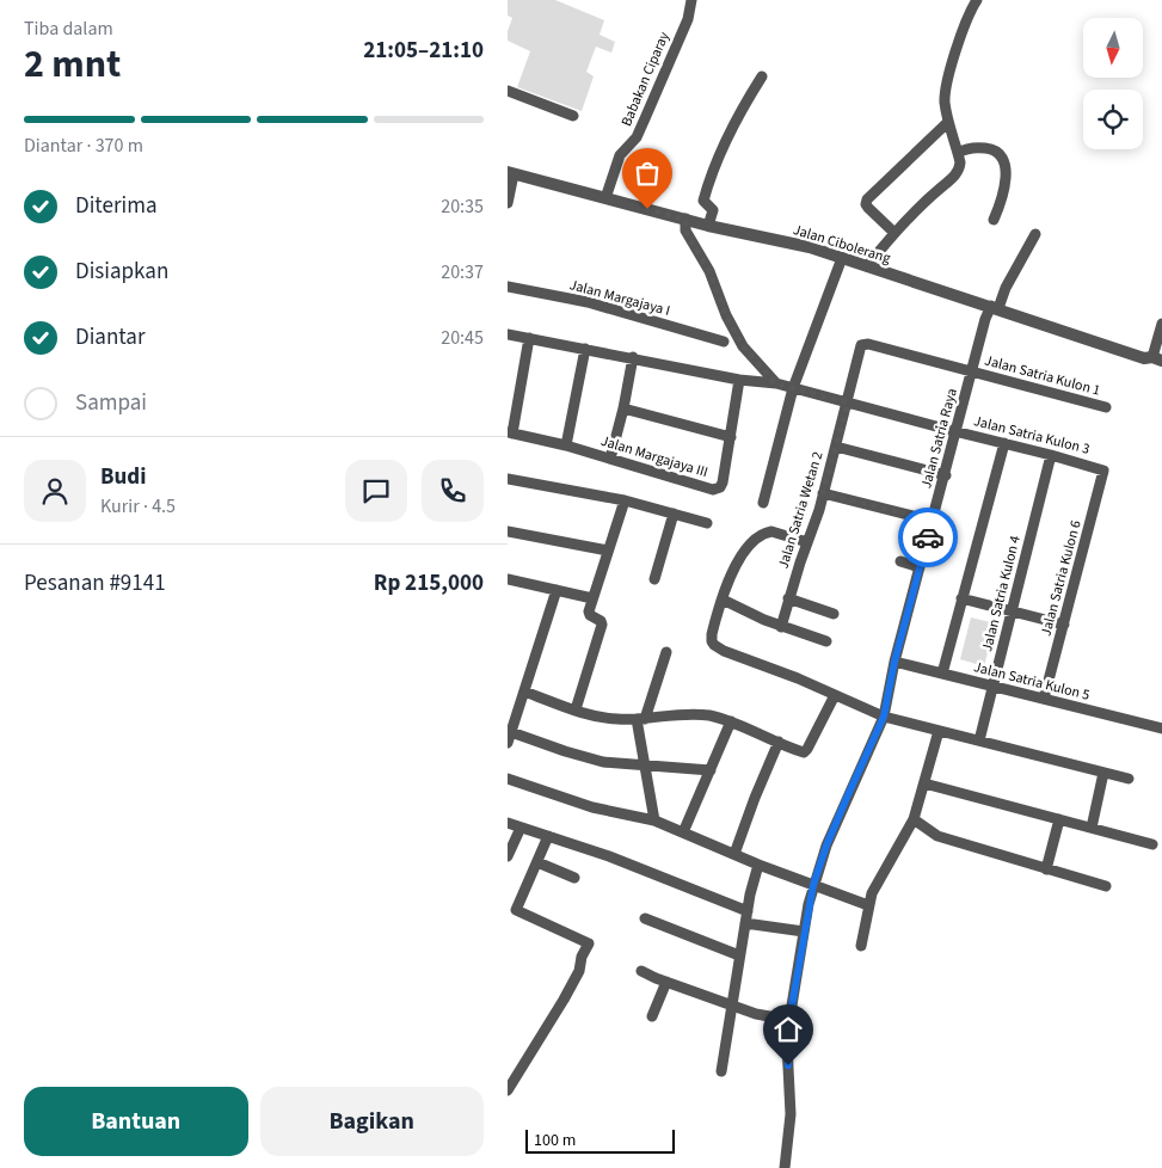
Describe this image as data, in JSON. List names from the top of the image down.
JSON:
{
  "streets": {
    "street": [
      "Babakan Ciparay",
      "Jalan Cibolerang",
      "Jalan Margajaya I",
      "Jalan Satria Kulon 1",
      "Jalan Satria Kulon 3",
      "Jalan Satria Raya",
      "Jalan Margajaya III",
      "Jalan Satria Wetan 2",
      "Jalan Satria Kulon 6",
      "Jalan Satria Kulon 4",
      "Jalan Satria Kulon 5"
    ]
  },
  "crossings": [
    ["Babakan Ciparay", "Jalan Cibolerang"],
    ["Jalan Cibolerang", "Jalan Satria Raya"],
    ["Jalan Satria Kulon 1", "Jalan Satria Kulon 3"],
    ["Jalan Satria Kulon 1", "Jalan Satria Raya"],
    ["Jalan Satria Kulon 1", "Jalan Satria Wetan 2"],
    ["Jalan Satria Kulon 3", "Jalan Satria Raya"],
    ["Jalan Satria Kulon 3", "Jalan Margajaya III"],
    ["Jalan Satria Kulon 3", "Jalan Satria Wetan 2"],
    ["Jalan Satria Kulon 3", "Jalan Satria Kulon 6"],
    ["Jalan Satria Kulon 3", "Jalan Satria Kulon 4"],
    ["Jalan Satria Raya", "Jalan Satria Kulon 5"],
    ["Jalan Satria Kulon 6", "Jalan Satria Kulon 5"],
    ["Jalan Satria Kulon 4", "Jalan Satria Kulon 5"]
  ],
  "scale_bar": "100 m",
  "north": "bottom",
  "page": {
    "heading": ["2 mnt", "Tiba dalam", "21:05–21:10"],
    "panel": [
      "Budi",
      "Kurir · 4.5",
      "Pesanan #9141",
      "Rp 215,000"
    ],
    "bar": "Diantar · 370 m",
    "list": [
      ["Diterima", "20:35"],
      ["Disiapkan", "20:37"],
      ["Diantar", "20:45"],
      "Sampai"
    ],
    "buttons": ["Bantuan", "Bagikan"],
    "scale": "100 m"
  }
}
